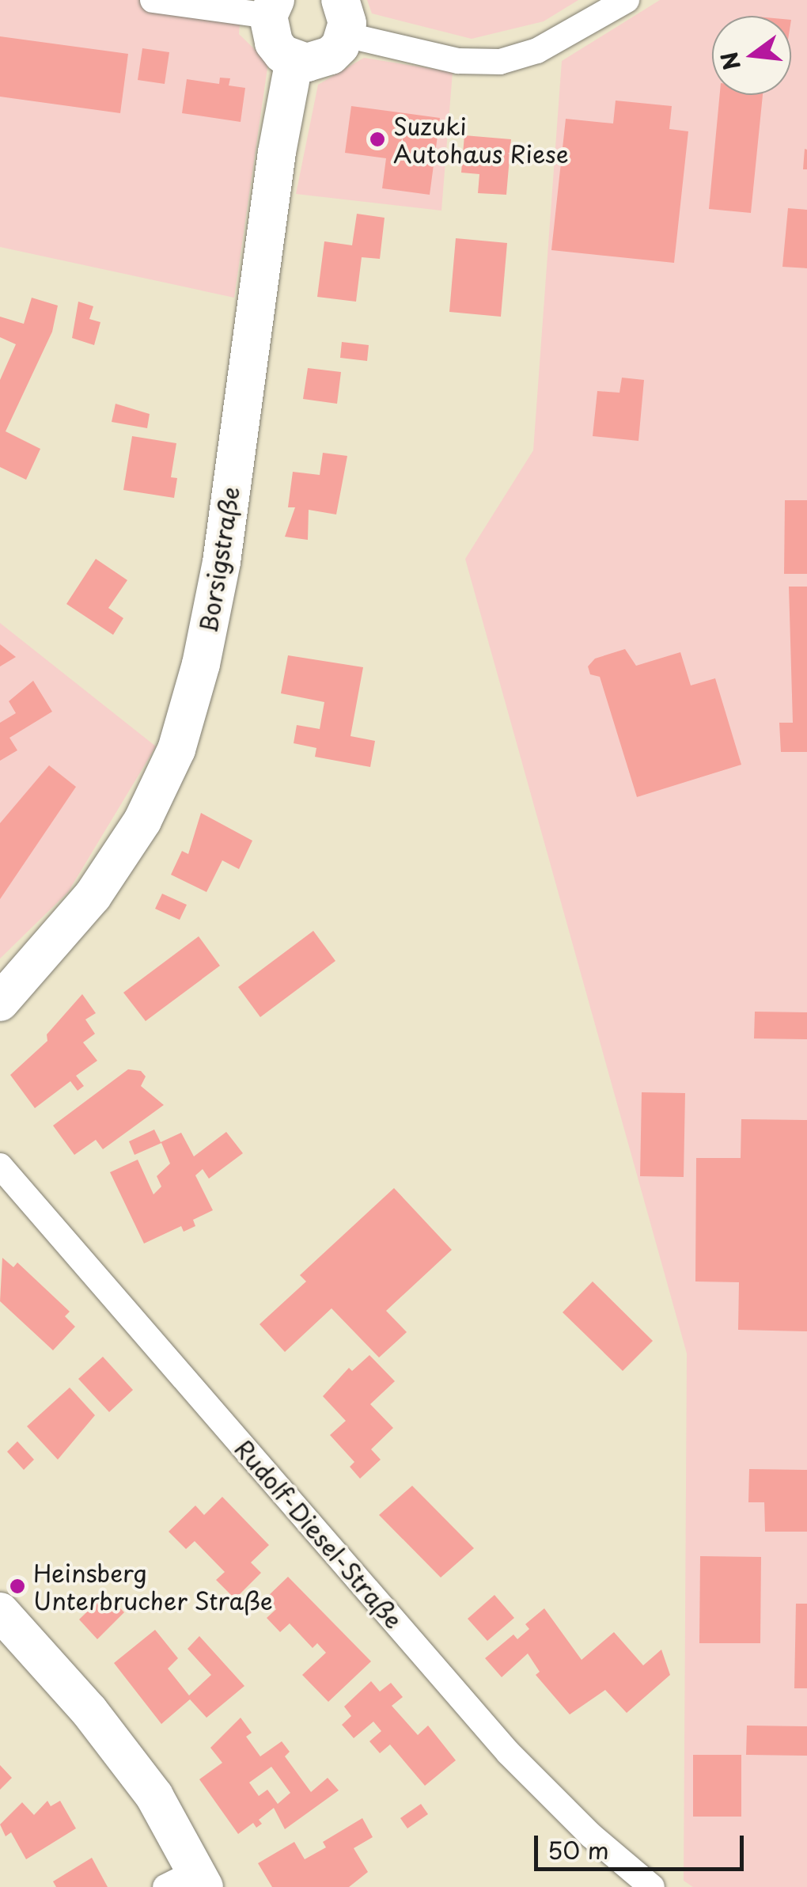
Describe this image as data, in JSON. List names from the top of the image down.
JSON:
{
  "streets": {
    "street": ["Borsigstraße", "Rudolf-Diesel-Straße"]
  },
  "places": ["Suzuki Autohaus Riese", "Heinsberg Unterbrucher Straße"],
  "scale_bar": "50 m",
  "north": "left"
}
